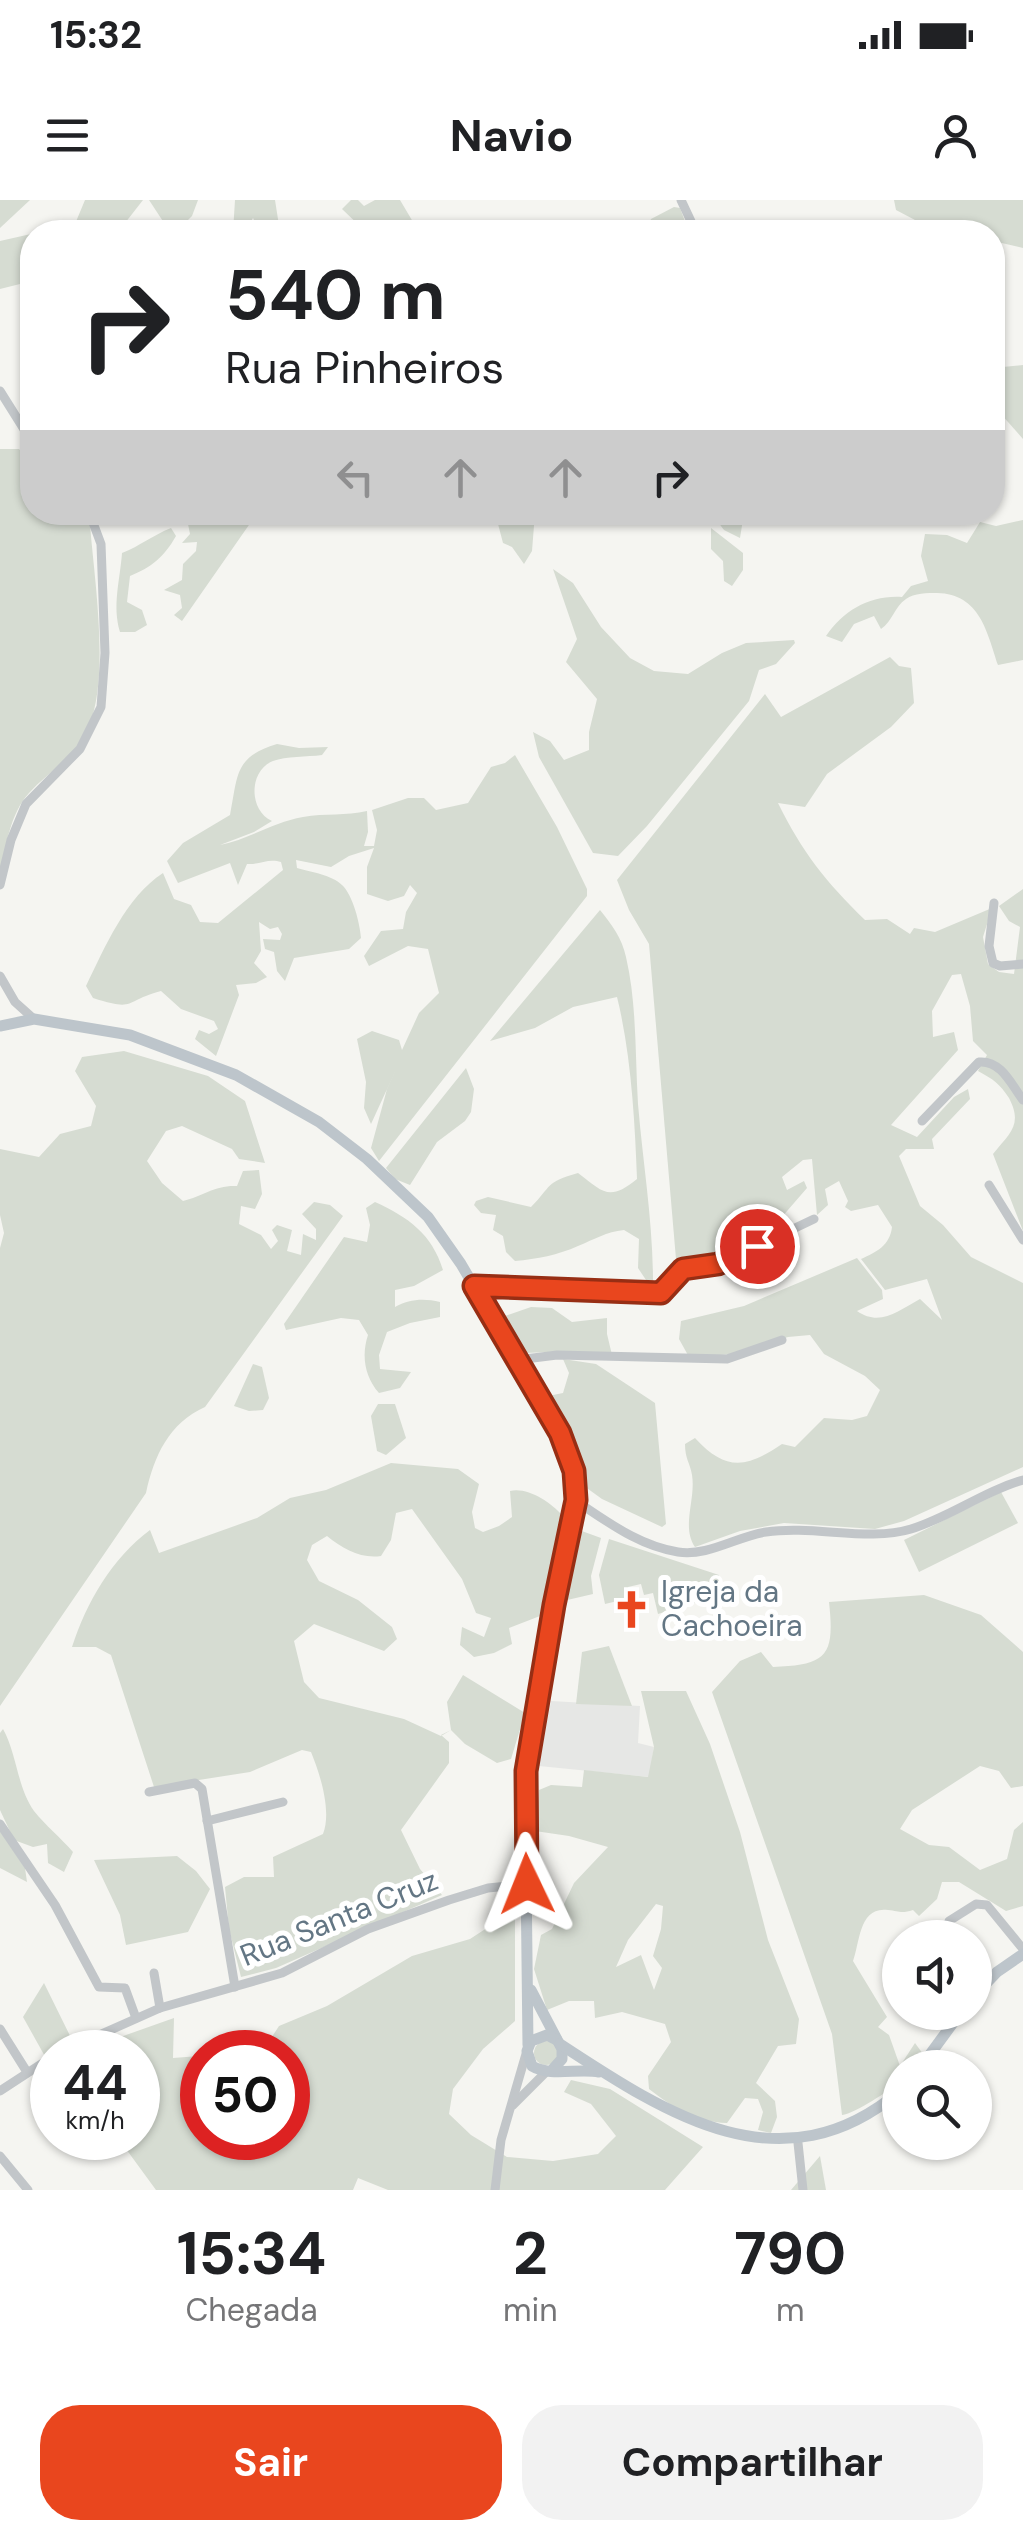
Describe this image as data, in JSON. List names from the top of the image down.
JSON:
{
  "streets": {
    "street": ["Rua Santa Cruz"]
  },
  "places": {
    "church": ["Igreja da Cachoeira"]
  },
  "page": {
    "status": "15:32",
    "header": "Navio",
    "turn": ["540 m", "Rua Pinheiros"],
    "speed": "44 km/h",
    "limit": "50",
    "eta": [
      "15:34",
      "Chegada",
      "2",
      "min",
      "790",
      "m"
    ],
    "buttons": ["Sair", "Compartilhar"]
  }
}
